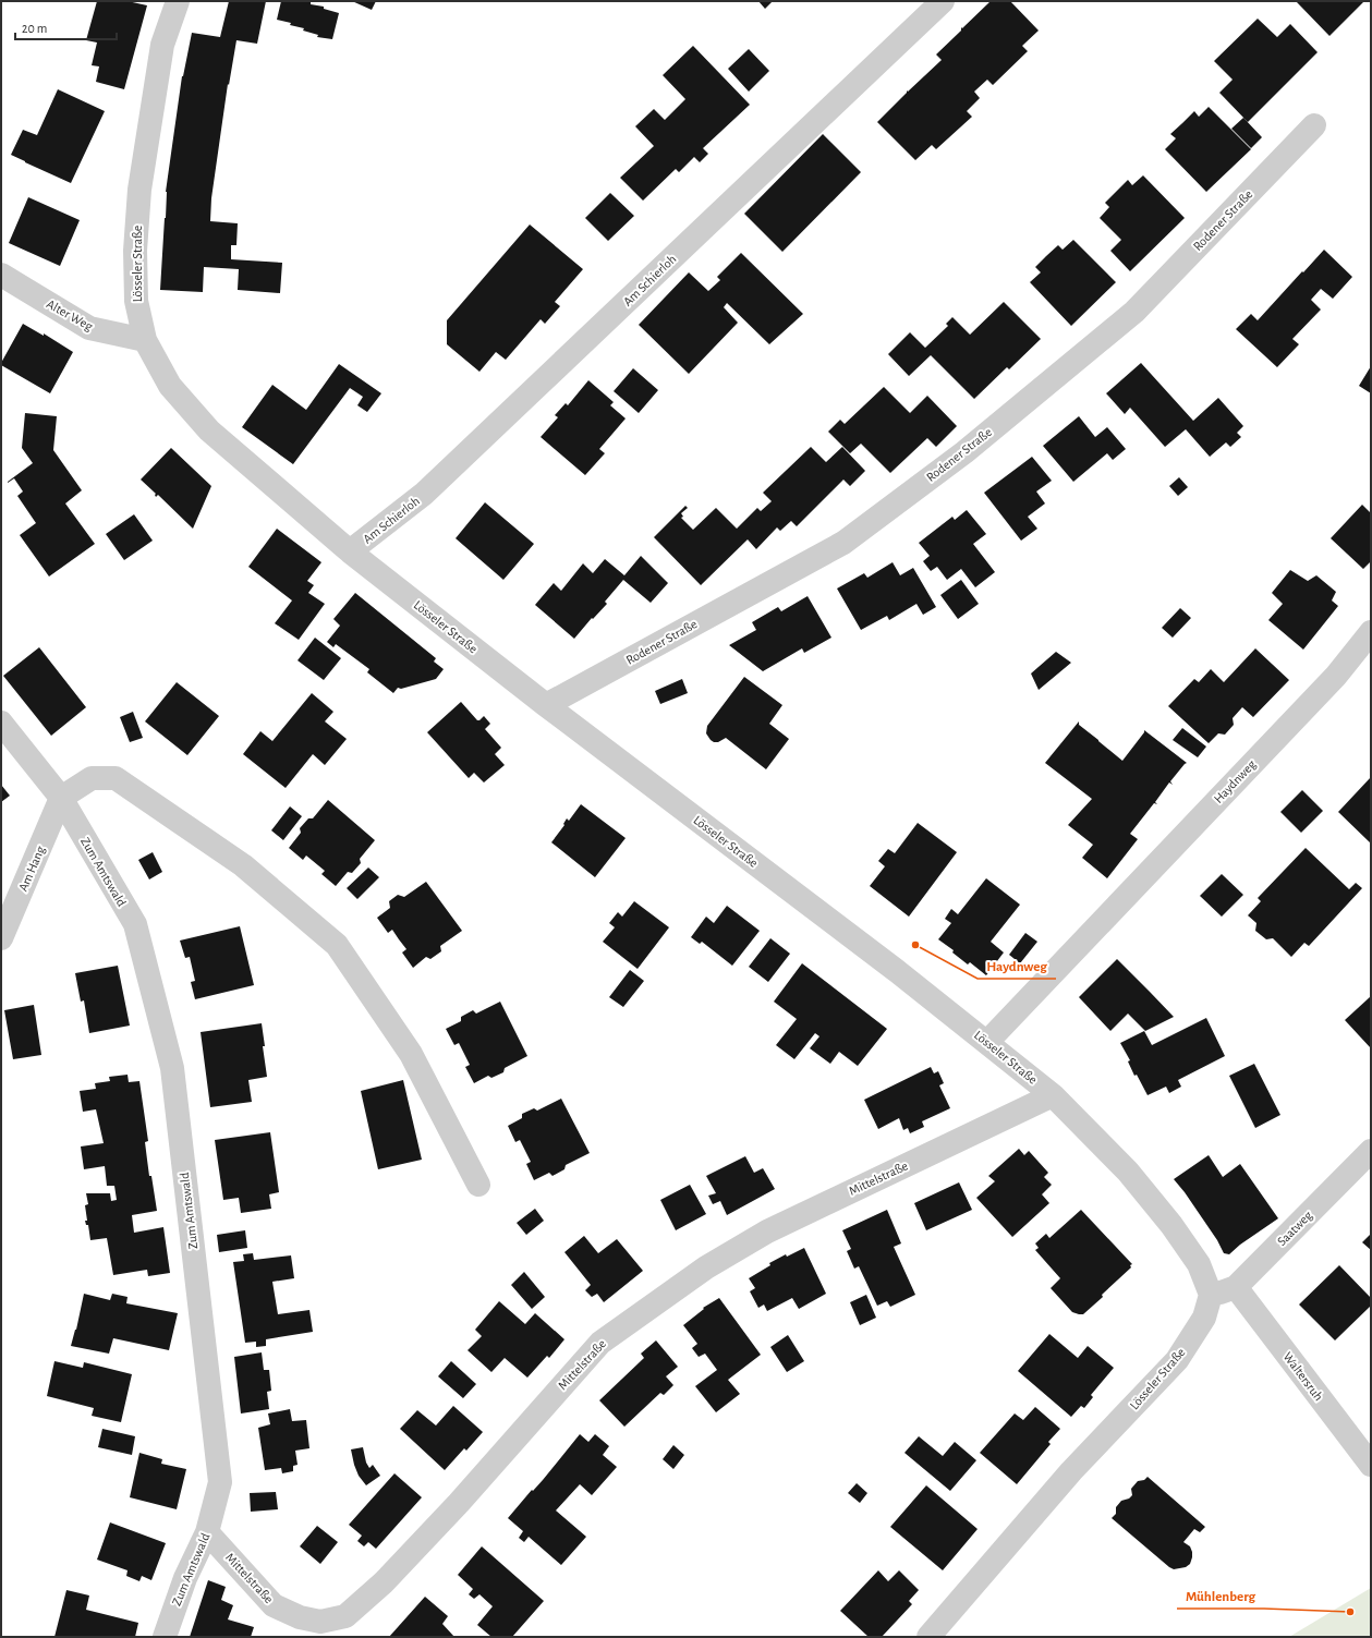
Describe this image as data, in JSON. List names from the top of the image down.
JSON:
{
  "streets": {
    "street": [
      "Rodener Straße",
      "Lösseler Straße",
      "Am Schierloh",
      "Alter Weg",
      "Haydnweg",
      "Am Hang",
      "Zum Amtswald",
      "Mittelstraße",
      "Saatweg",
      "Waltersruh"
    ]
  },
  "crossings": [
    ["Rodener Straße", "Lösseler Straße"],
    ["Lösseler Straße", "Am Schierloh"],
    ["Lösseler Straße", "Alter Weg"],
    ["Lösseler Straße", "Haydnweg"],
    ["Lösseler Straße", "Mittelstraße"],
    ["Lösseler Straße", "Saatweg"],
    ["Am Hang", "Zum Amtswald"],
    ["Zum Amtswald", "Mittelstraße"],
    ["Saatweg", "Waltersruh"]
  ],
  "places": ["Haydnweg", "Mühlenberg"],
  "scale_bar": "20 m"
}
